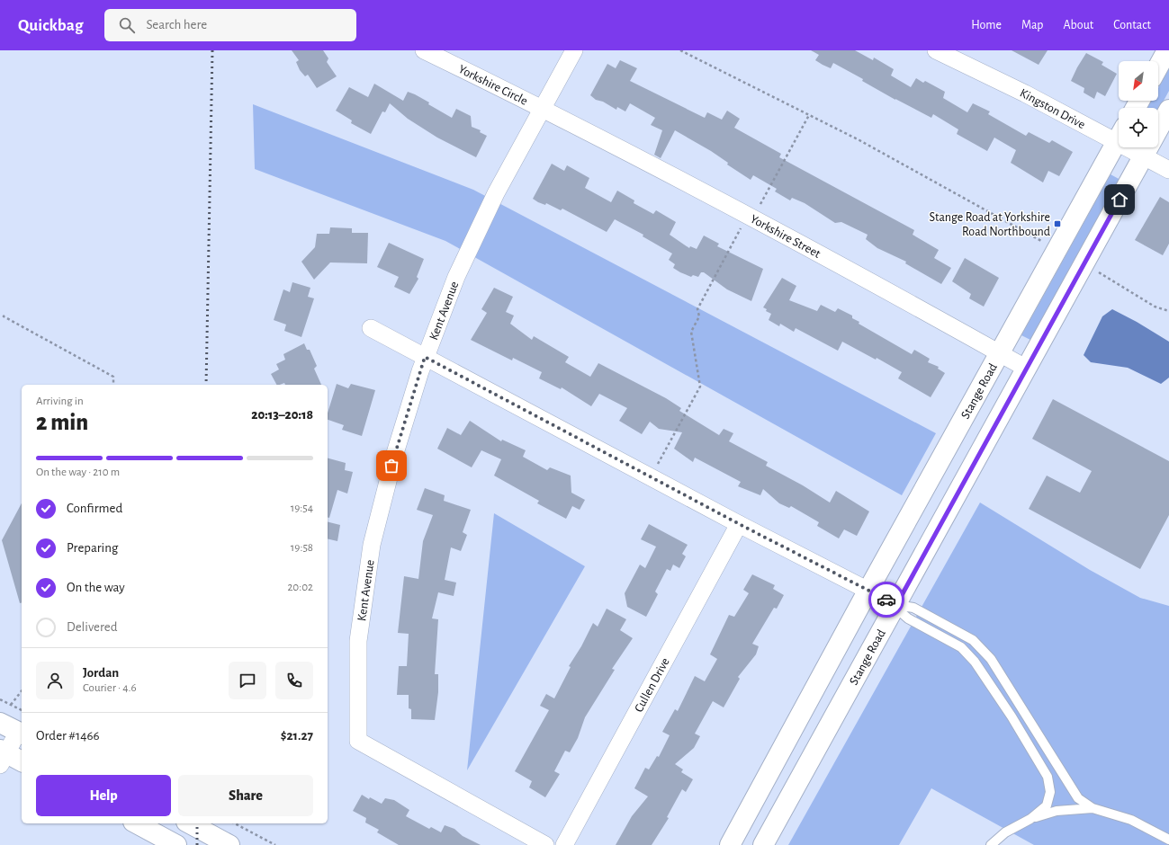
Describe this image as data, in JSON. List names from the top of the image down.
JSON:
{
  "streets": {
    "main road": ["Stange Road"],
    "street": [
      "Yorkshire Circle",
      "Kingston Drive",
      "Yorkshire Street",
      "Kent Avenue",
      "Cullen Drive"
    ]
  },
  "crossings": [
    ["Yorkshire Circle", "Yorkshire Street"],
    ["Yorkshire Circle", "Kent Avenue"],
    ["Kingston Drive", "Stange Road"],
    ["Yorkshire Street", "Kent Avenue"],
    ["Yorkshire Street", "Stange Road"]
  ],
  "places": {
    "transit": ["Stange Road at Yorkshire Road Northbound"]
  },
  "north": "bottom left",
  "page": {
    "header": "Quickbag",
    "search": "Search here",
    "nav": [
      "Home",
      "Map",
      "About",
      "Contact"
    ],
    "heading": ["2 min", "Arriving in", "20:13–20:18"],
    "panel": [
      "Jordan",
      "Courier · 4.6",
      "Order #1466",
      "$21.27"
    ],
    "bar": "On the way · 210 m",
    "list": [
      ["Confirmed", "19:54"],
      ["Preparing", "19:58"],
      ["On the way", "20:02"],
      "Delivered"
    ],
    "buttons": ["Help", "Share"]
  }
}
